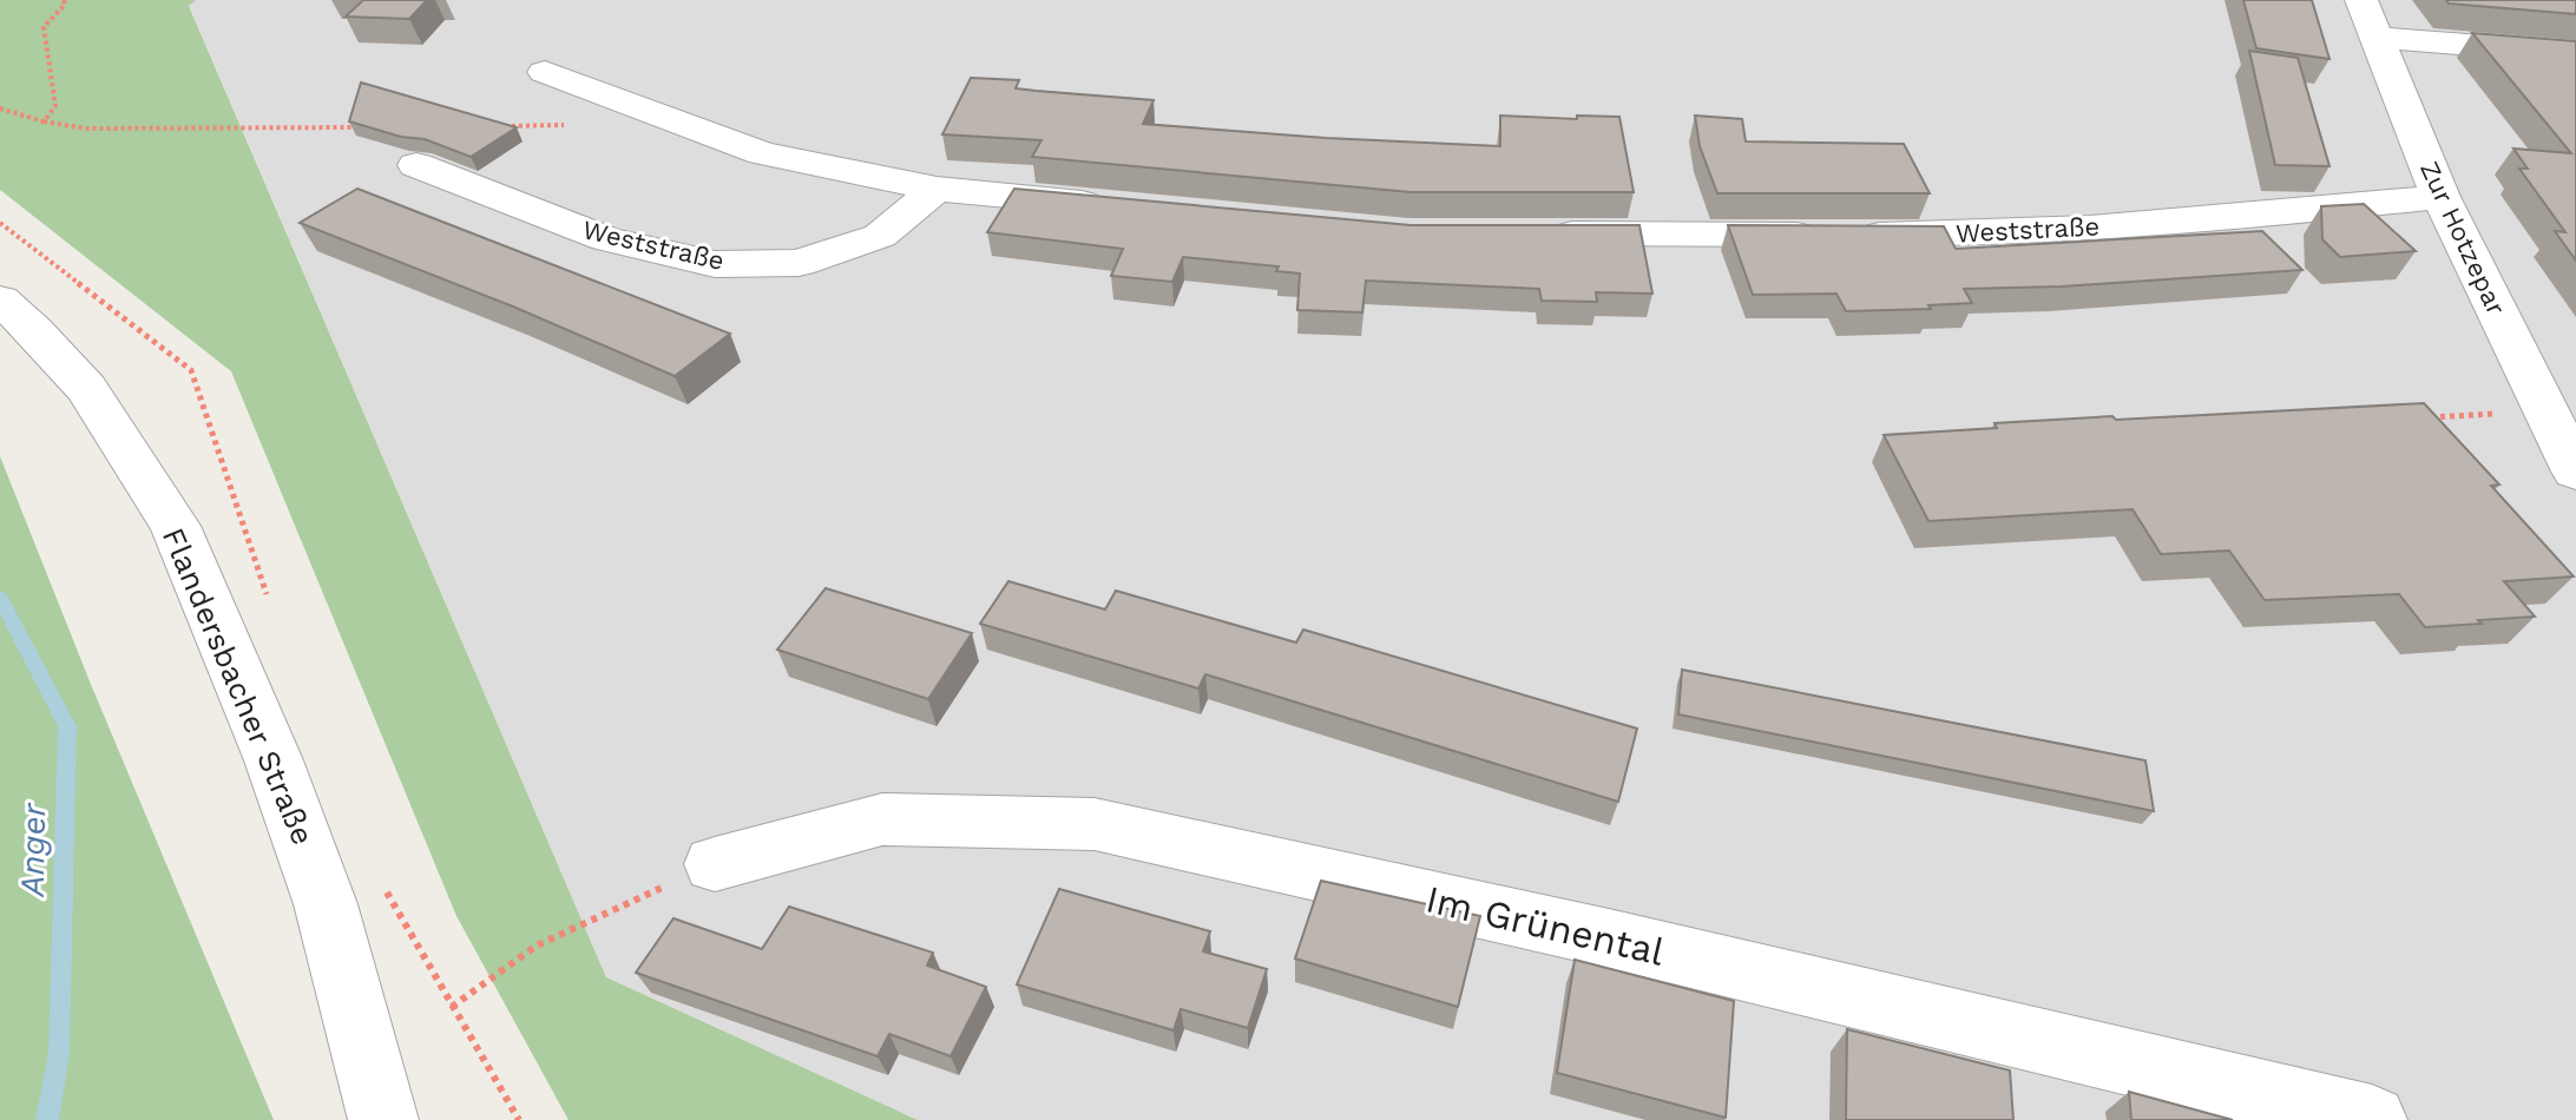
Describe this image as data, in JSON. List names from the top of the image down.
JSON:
{
  "streets": {
    "street": [
      "Weststraße",
      "Zur Hotzepar",
      "Flandersbacher Straße",
      "Im Grünental"
    ]
  },
  "crossings": [
    ["Weststraße", "Zur Hotzepar"]
  ],
  "water": ["Anger"]
}
